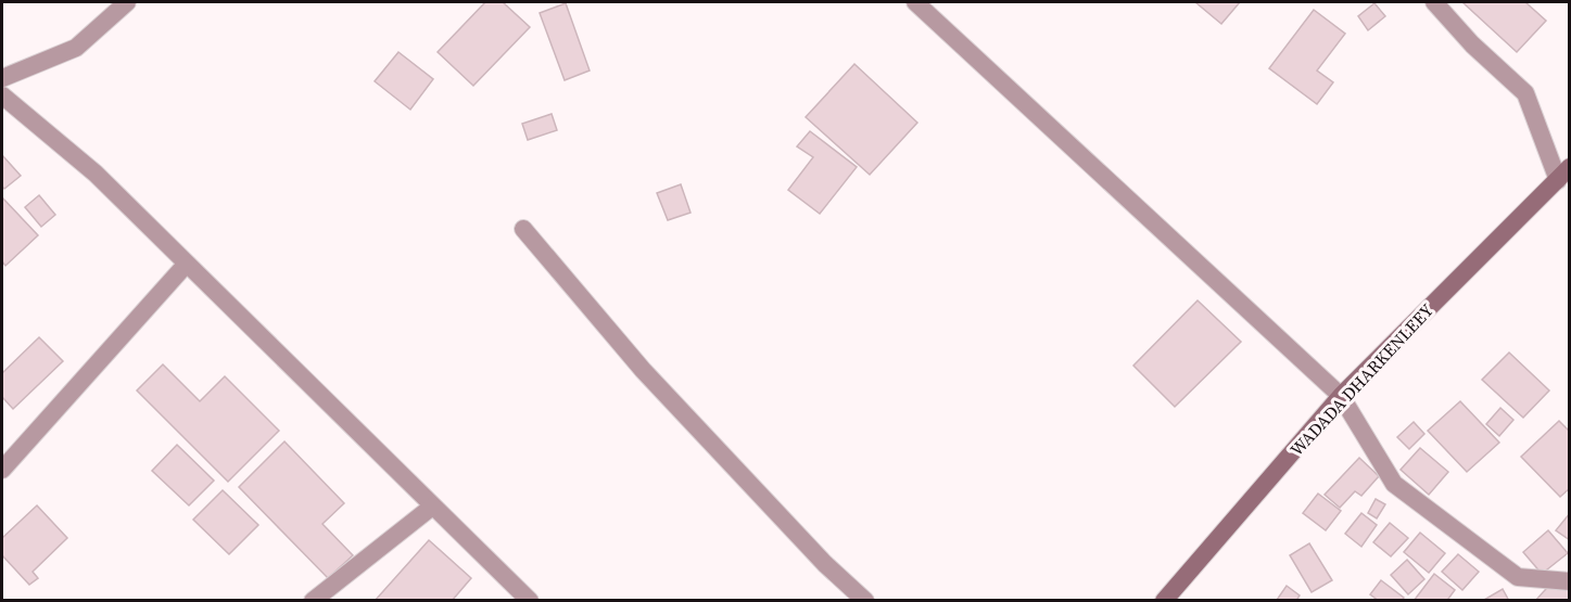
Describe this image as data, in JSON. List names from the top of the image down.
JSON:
{
  "streets": {
    "main road": ["WADADA DHARKENLEEY"]
  }
}
